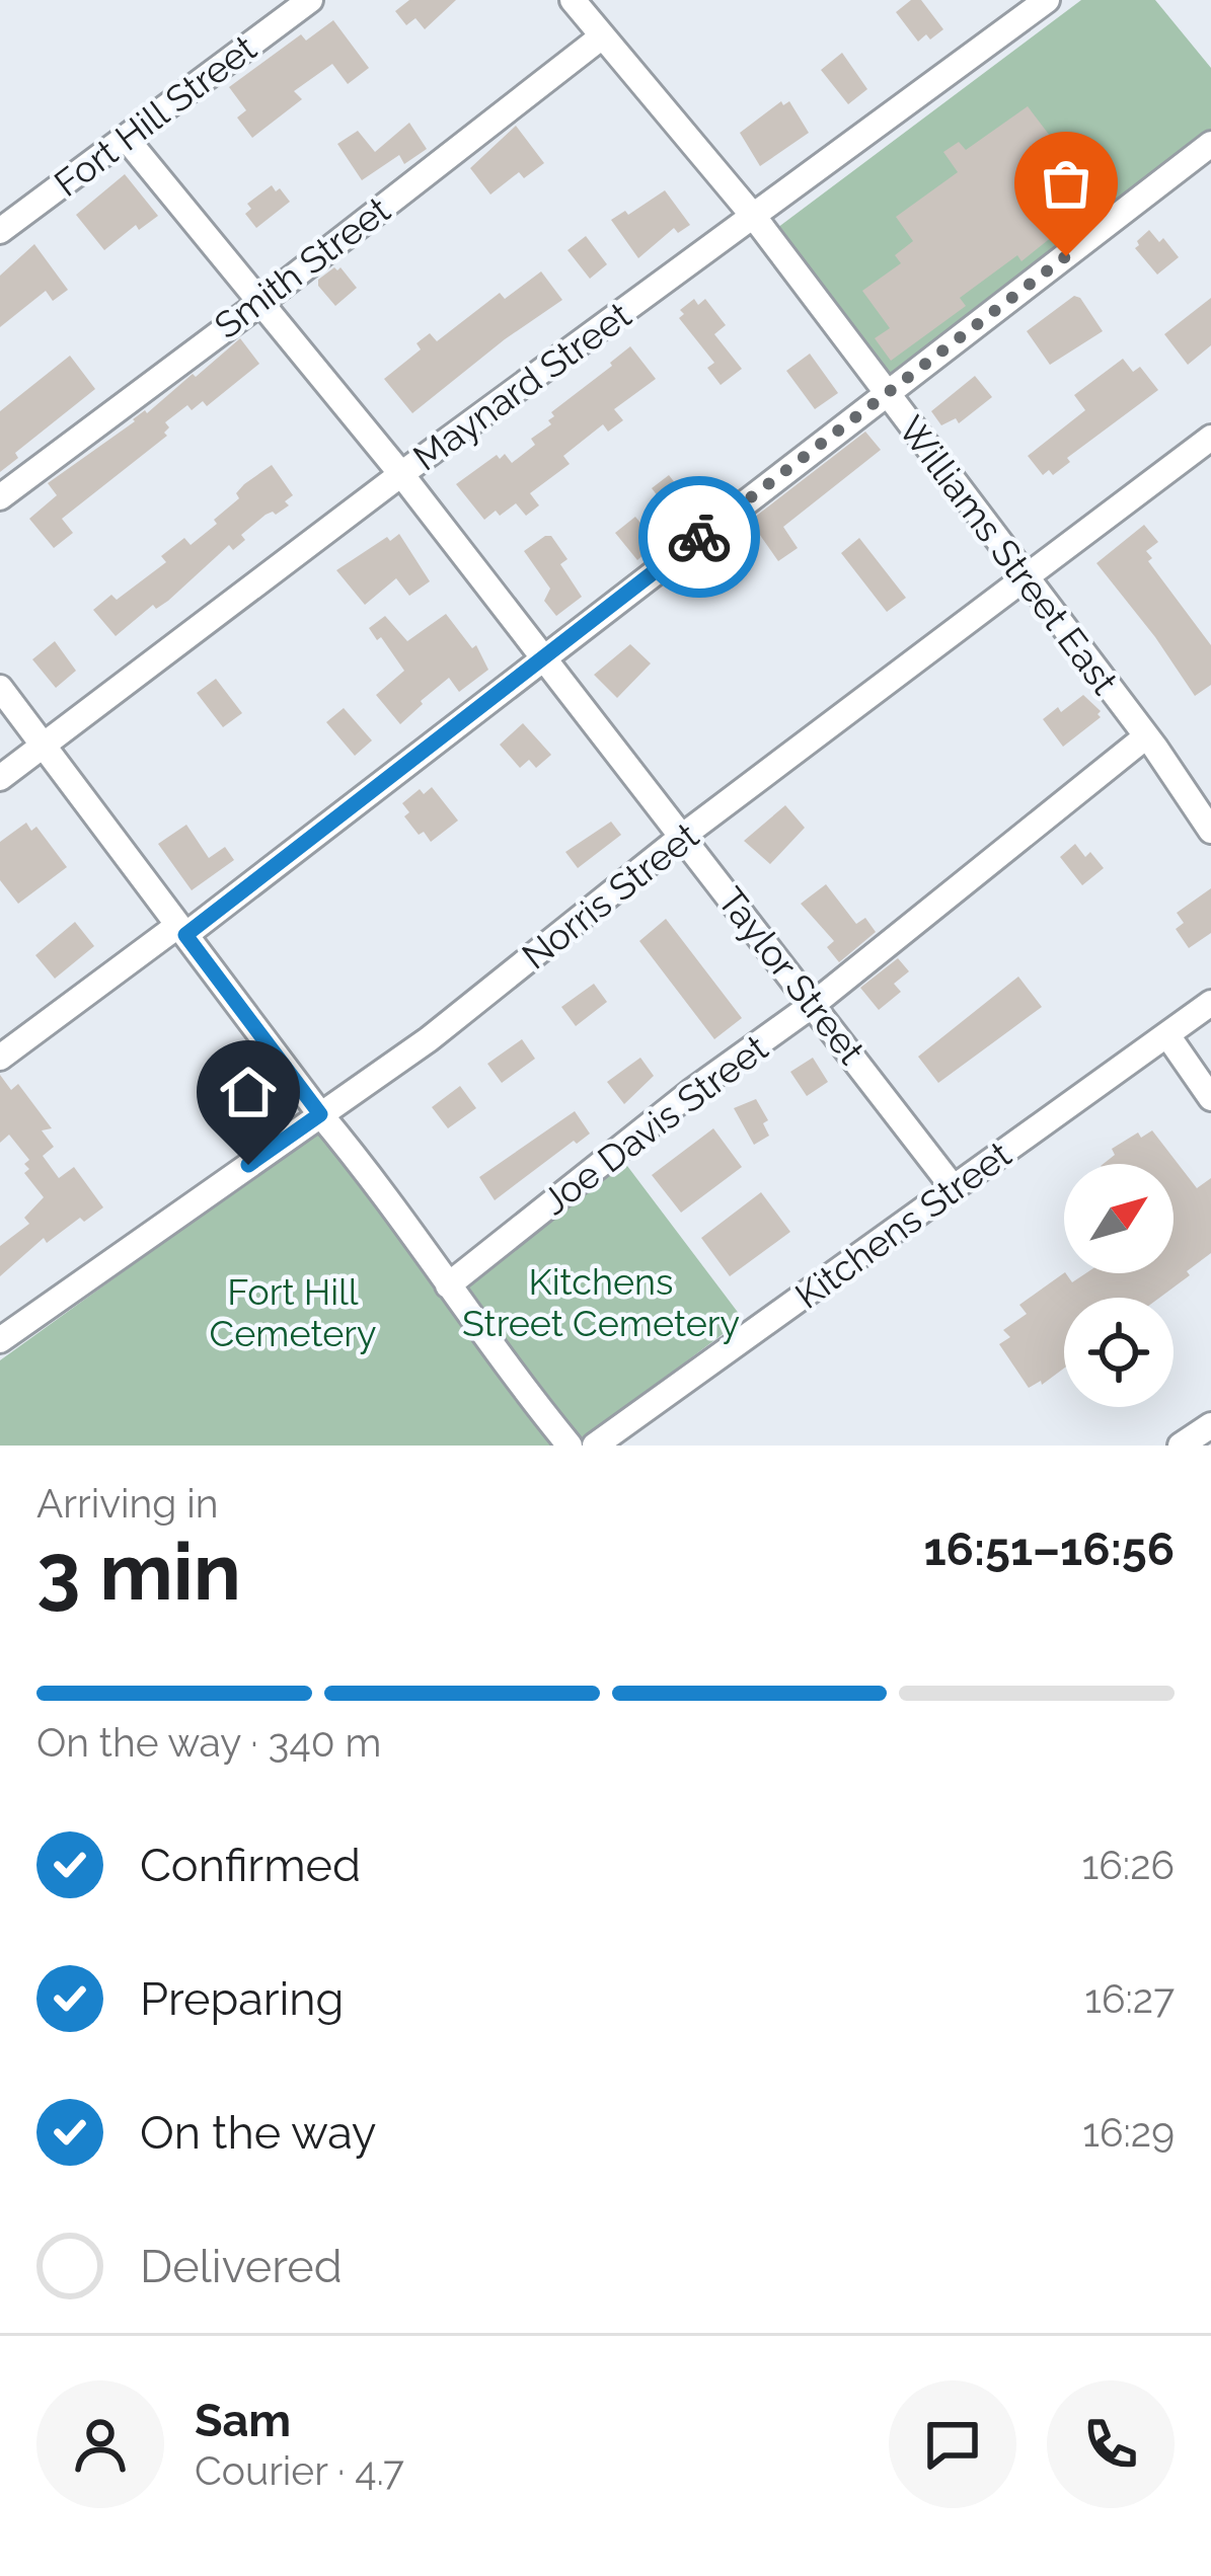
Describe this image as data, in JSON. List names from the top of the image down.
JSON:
{
  "streets": {
    "street": [
      "Fort Hill Street",
      "Smith Street",
      "Maynard Street",
      "Williams Street East",
      "Norris Street",
      "Taylor Street",
      "Joe Davis Street",
      "Kitchens Street"
    ]
  },
  "crossings": [
    ["Fort Hill Street", "Taylor Street"],
    ["Smith Street", "Williams Street East"],
    ["Smith Street", "Taylor Street"],
    ["Maynard Street", "Williams Street East"],
    ["Maynard Street", "Taylor Street"],
    ["Williams Street East", "Norris Street"],
    ["Williams Street East", "Joe Davis Street"],
    ["Norris Street", "Taylor Street"],
    ["Taylor Street", "Joe Davis Street"],
    ["Taylor Street", "Kitchens Street"]
  ],
  "parks": ["Kitchens Street Cemetery", "Fort Hill Cemetery"],
  "north": "top right",
  "page": {
    "heading": ["3 min", "Arriving in", "16:51–16:56"],
    "panel": ["Sam", "Courier · 4.7"],
    "bar": "On the way · 340 m",
    "list": [
      ["Confirmed", "16:26"],
      ["Preparing", "16:27"],
      ["On the way", "16:29"],
      "Delivered"
    ]
  }
}
